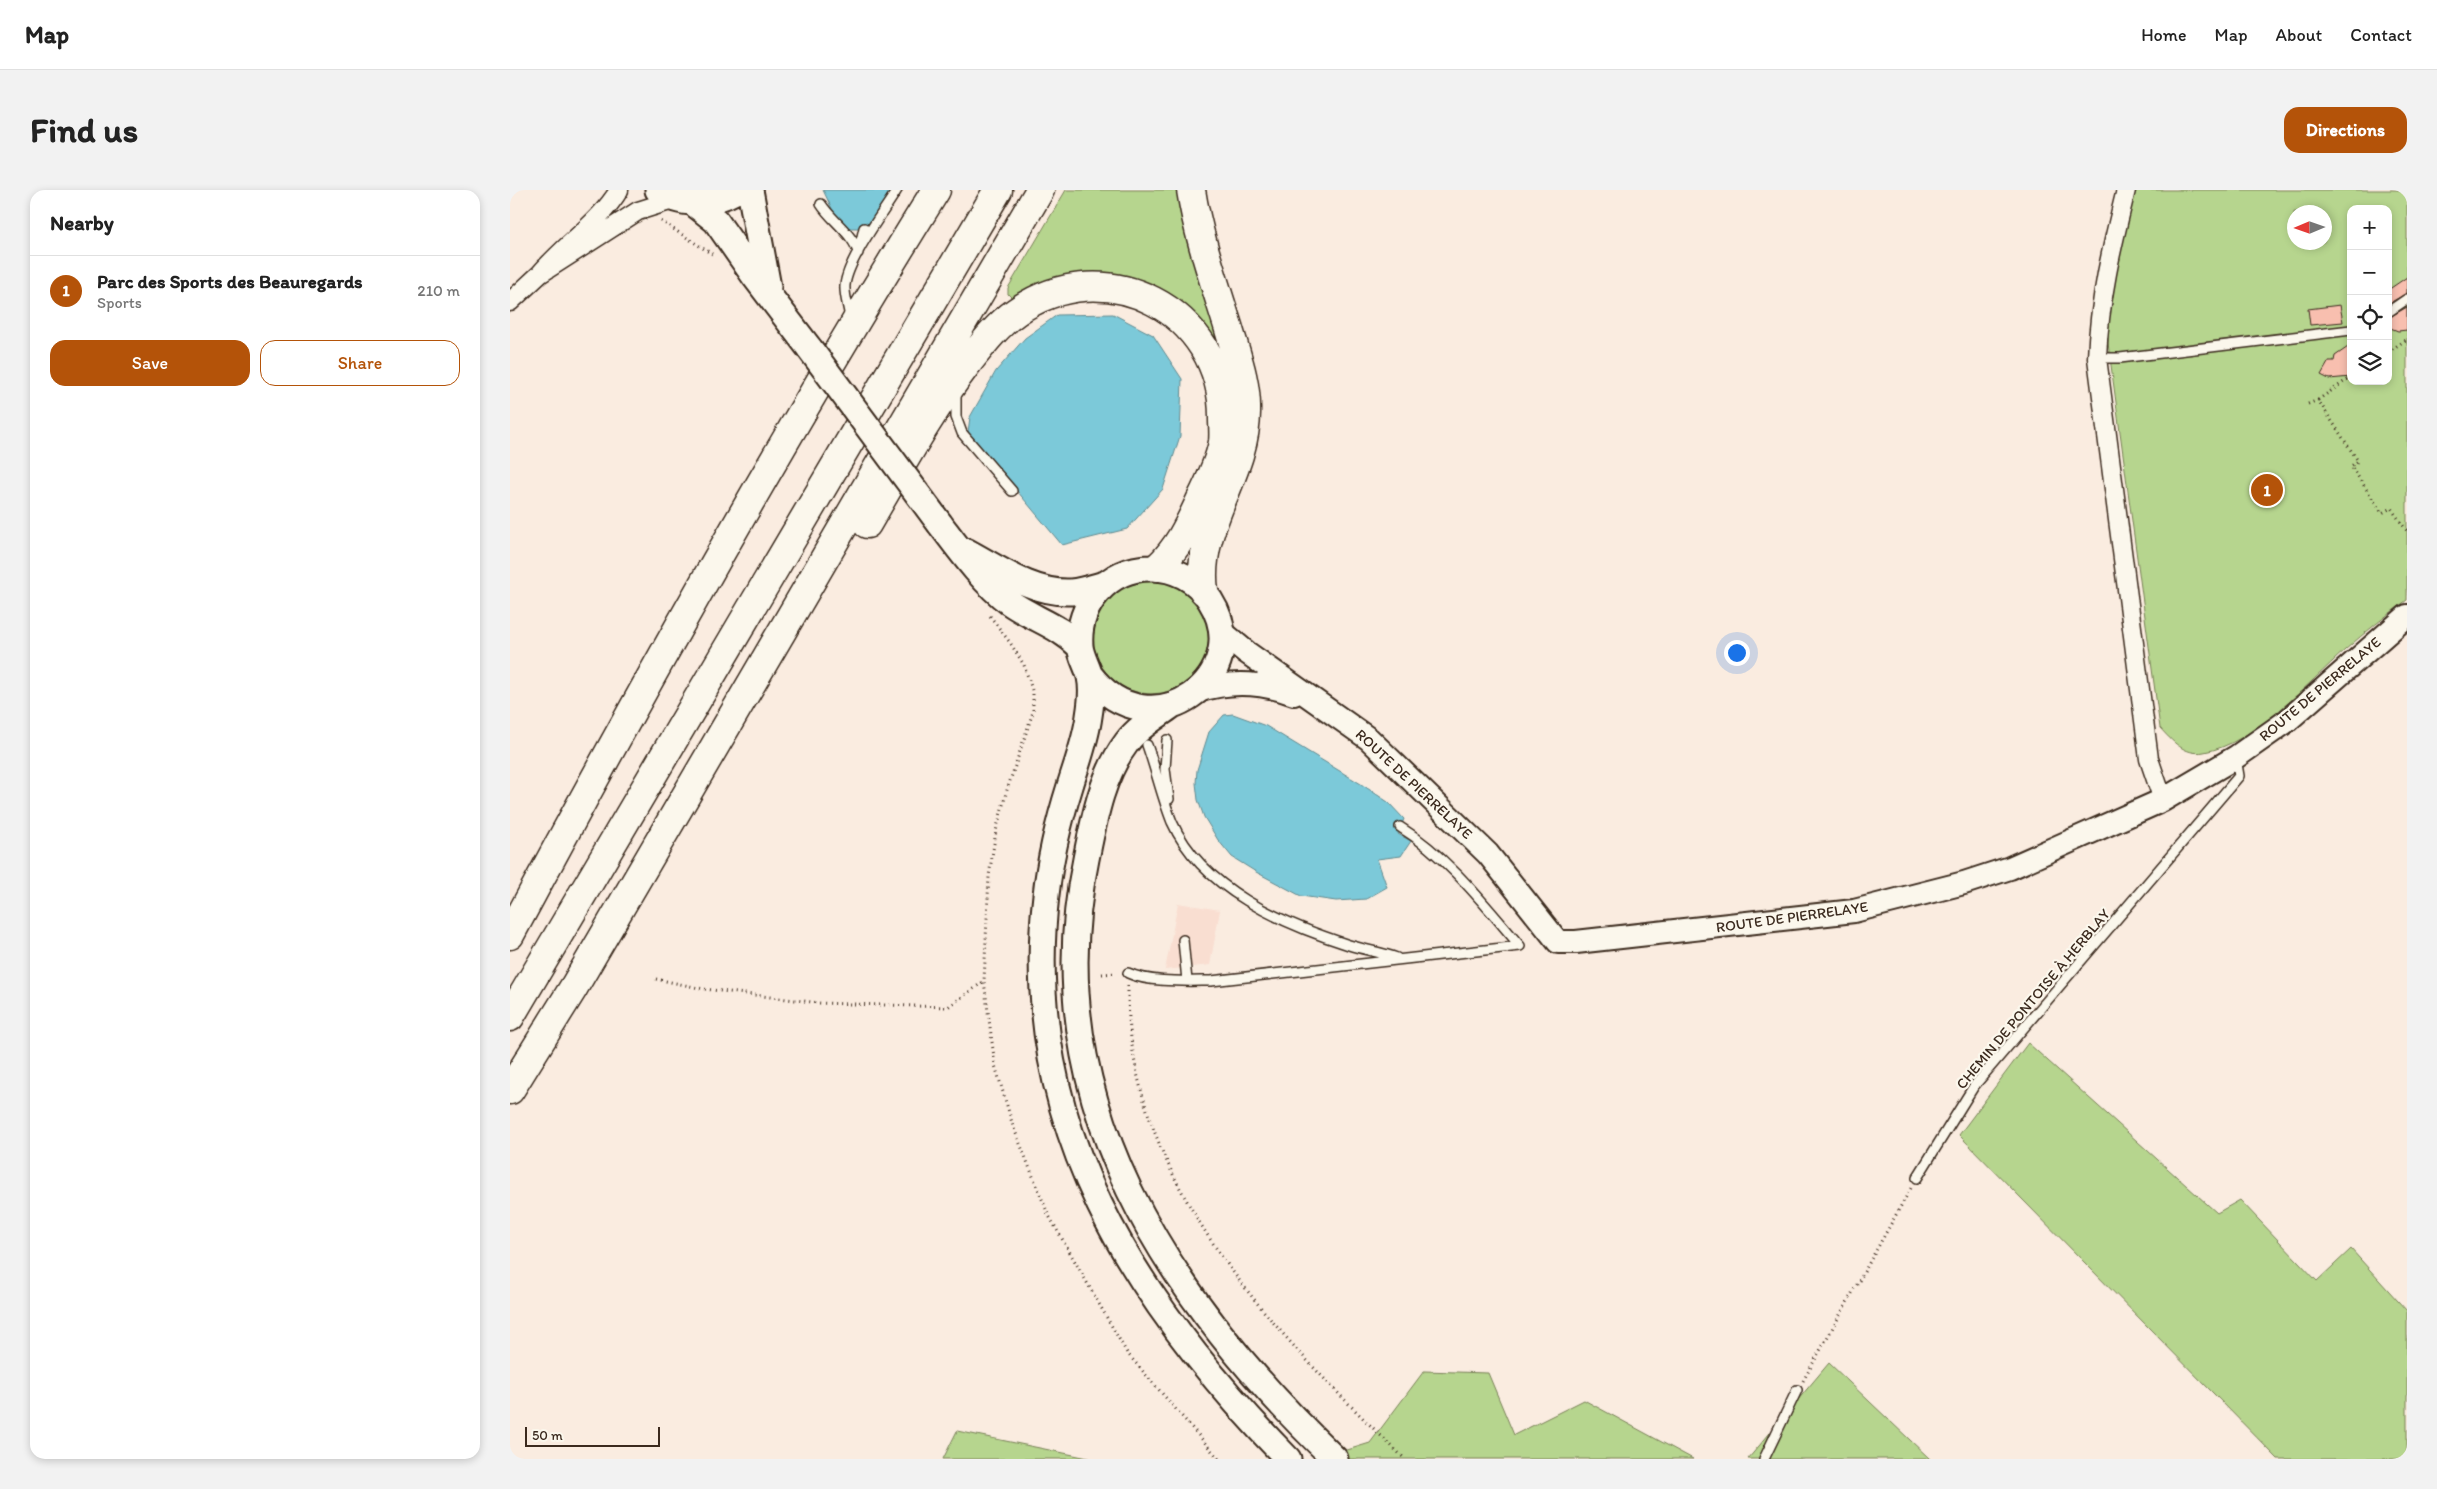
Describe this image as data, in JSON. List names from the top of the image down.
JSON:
{
  "streets": {
    "street": ["ROUTE DE PIERRELAYE"],
    "lane": ["CHEMIN DE PONTOISE À HERBLAY"]
  },
  "crossings": [
    ["ROUTE DE PIERRELAYE", "CHEMIN DE PONTOISE À HERBLAY"]
  ],
  "scale_bar": "50 m",
  "north": "left",
  "page": {
    "header": "Map",
    "nav": [
      "Home",
      "Map",
      "About",
      "Contact"
    ],
    "buttons": [
      "Directions",
      ["Save", "Share"]
    ],
    "title": "Find us",
    "heading": "Nearby",
    "map_buttons": ["+", "−"],
    "list": [
      {
        "mark": "1",
        "name": "Parc des Sports des Beauregards",
        "note": "Sports",
        "value": "210 m"
      }
    ],
    "pins": "1",
    "scale": "50 m"
  }
}
